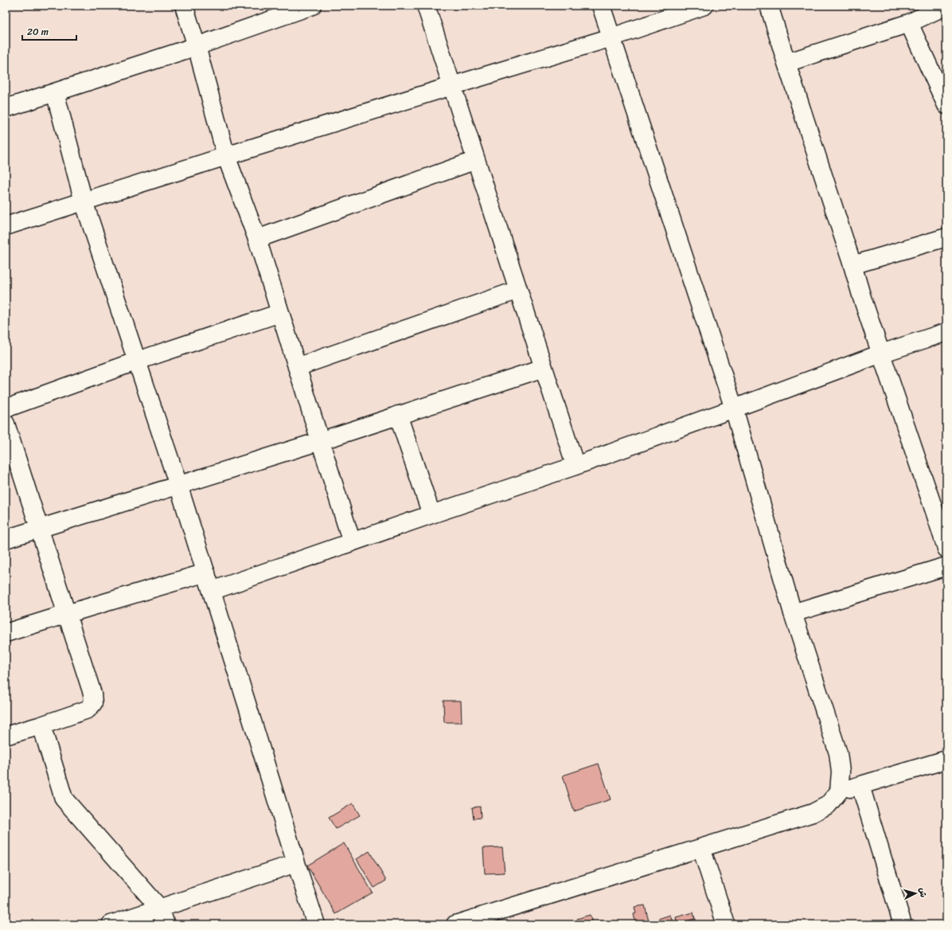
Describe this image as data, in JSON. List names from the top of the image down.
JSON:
{
  "scale_bar": "20 m",
  "north": "right"
}
